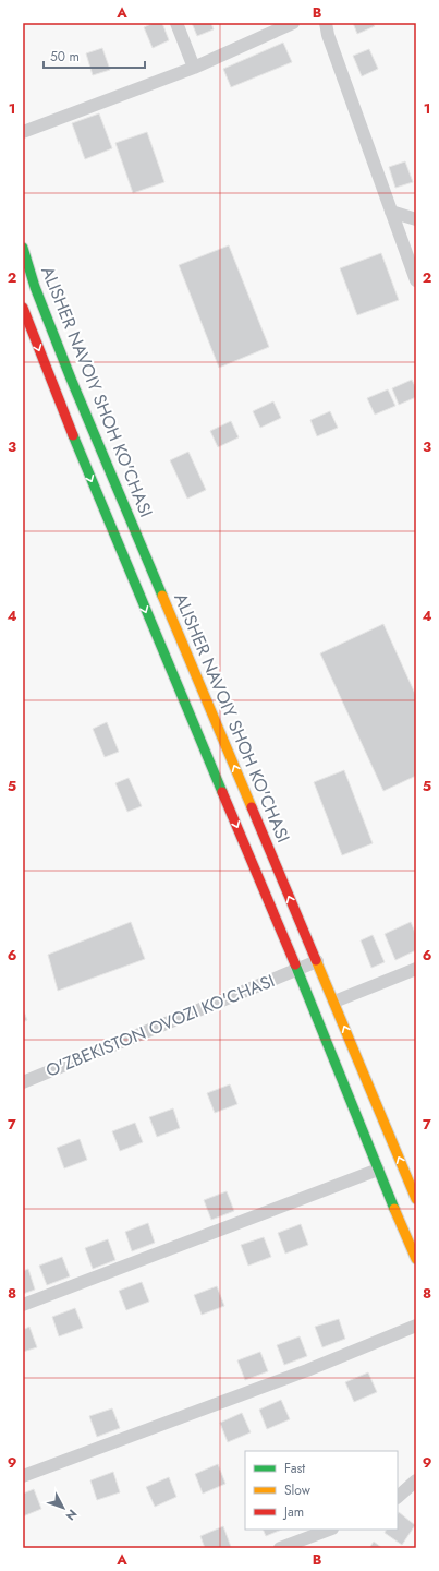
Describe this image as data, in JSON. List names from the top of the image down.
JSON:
{
  "streets": {
    "main road": ["ALISHER NAVOIY SHOH KO'CHASI"],
    "street": ["O'ZBEKISTON OVOZI KO'CHASI"]
  },
  "crossings": [
    ["ALISHER NAVOIY SHOH KO'CHASI", "O'ZBEKISTON OVOZI KO'CHASI"]
  ],
  "legend": ["Fast", "Slow", "Jam"],
  "scale_bar": "50 m",
  "north": "bottom right",
  "grid": {
    "columns": ["A", "B"],
    "rows": [
      "1",
      "2",
      "3",
      "4",
      "5",
      "6",
      "7",
      "8",
      "9"
    ]
  }
}
